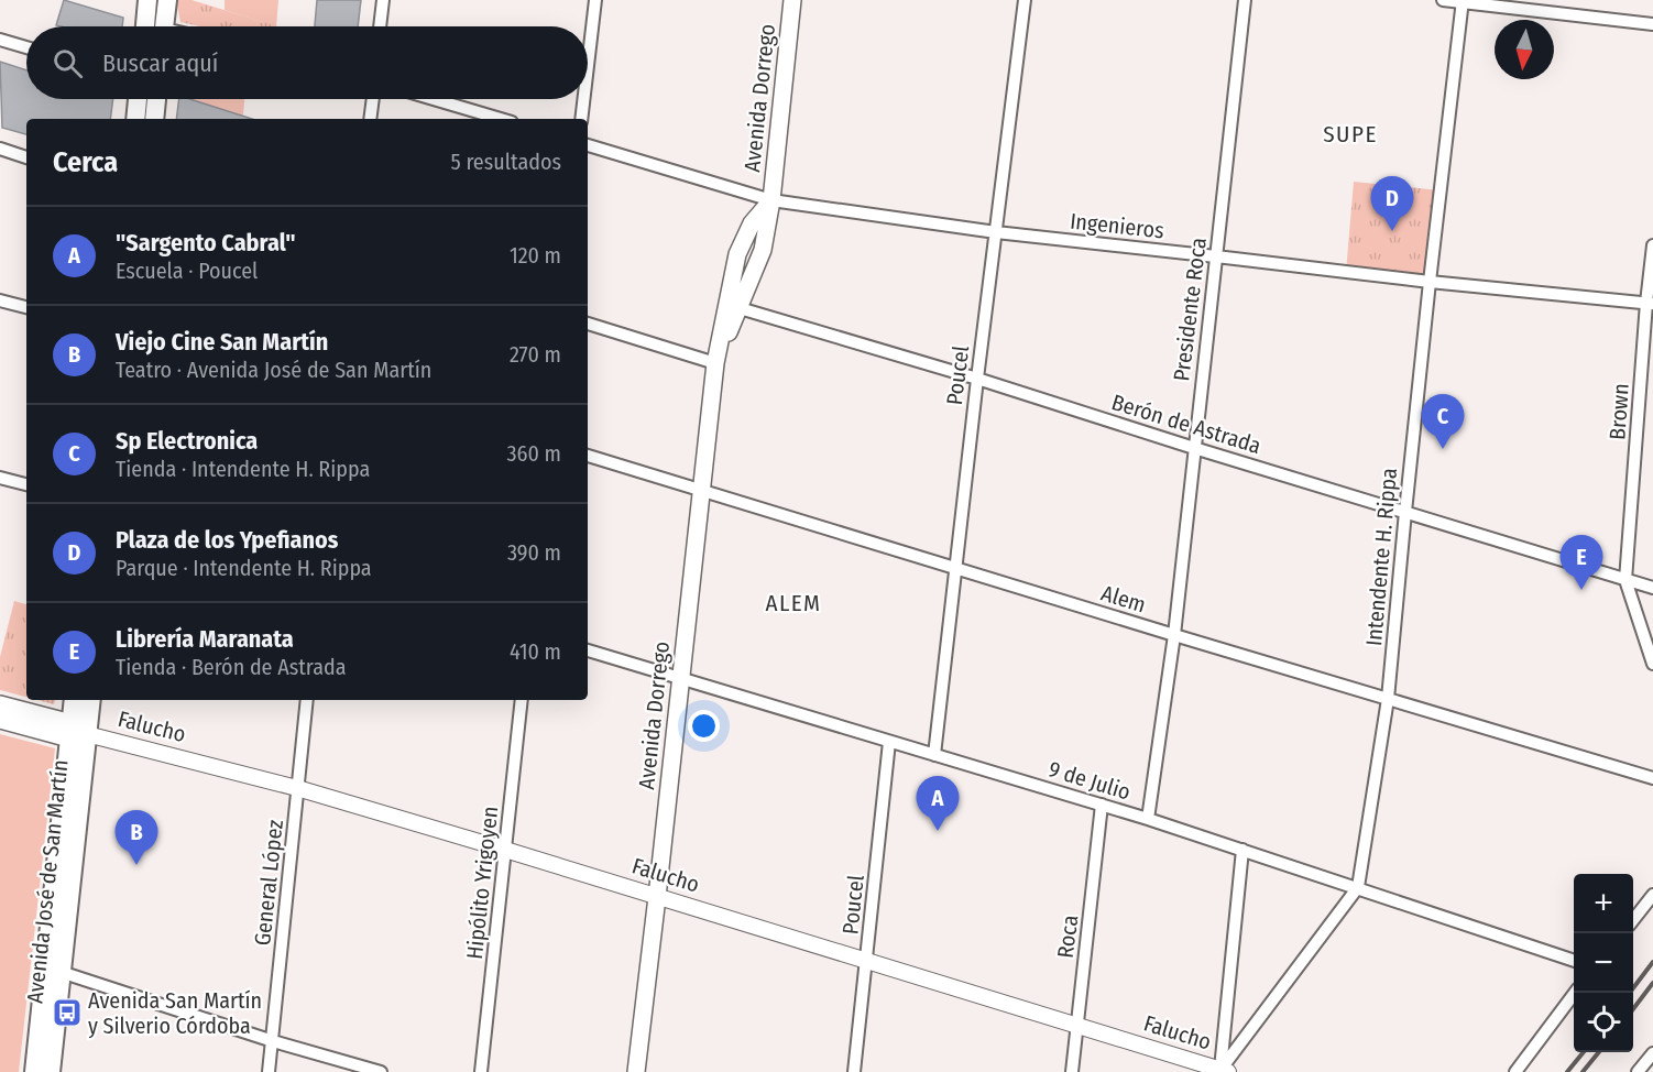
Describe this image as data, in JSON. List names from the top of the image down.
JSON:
{
  "streets": {
    "main road": ["Avenida Dorrego", "Falucho", "Avenida José de San Martín"],
    "street": [
      "Ingenieros",
      "Presidente Roca",
      "Poucel",
      "Brown",
      "Berón de Astrada",
      "Intendente H. Rippa",
      "Alem",
      "9 de Julio",
      "General López",
      "Hipólito Yrigoyen",
      "Roca"
    ]
  },
  "crossings": [
    ["Avenida Dorrego", "Ingenieros"],
    ["Avenida Dorrego", "Berón de Astrada"],
    ["Avenida Dorrego", "Alem"],
    ["Avenida Dorrego", "Falucho"],
    ["Avenida Dorrego", "9 de Julio"],
    ["Ingenieros", "Presidente Roca"],
    ["Ingenieros", "Poucel"],
    ["Ingenieros", "Brown"],
    ["Ingenieros", "Intendente H. Rippa"],
    ["Presidente Roca", "Berón de Astrada"],
    ["Presidente Roca", "Alem"],
    ["Presidente Roca", "9 de Julio"],
    ["Poucel", "Berón de Astrada"],
    ["Poucel", "Alem"],
    ["Poucel", "Falucho"],
    ["Poucel", "9 de Julio"],
    ["Brown", "Berón de Astrada"],
    ["Berón de Astrada", "Intendente H. Rippa"],
    ["Intendente H. Rippa", "Alem"],
    ["Intendente H. Rippa", "Falucho"],
    ["Intendente H. Rippa", "9 de Julio"],
    ["Falucho", "Avenida José de San Martín"],
    ["Falucho", "General López"],
    ["Falucho", "Hipólito Yrigoyen"],
    ["Falucho", "Roca"],
    ["9 de Julio", "Roca"]
  ],
  "districts": ["SUPE", "ALEM"],
  "places": {
    "bus stop": ["Avenida San Martín y Silverio Córdoba"]
  },
  "north": "bottom",
  "page": {
    "search": "Buscar aquí",
    "heading": ["Cerca", "5 resultados"],
    "pins": [
      "D",
      "C",
      "E",
      "A",
      "B"
    ],
    "list": [
      {
        "mark": "A",
        "name": "\"Sargento Cabral\"",
        "note": "Escuela · Poucel",
        "value": "120 m"
      },
      {
        "mark": "B",
        "name": "Viejo Cine San Martín",
        "note": "Teatro · Avenida José de San Martín",
        "value": "270 m"
      },
      {
        "mark": "C",
        "name": "Sp Electronica",
        "note": "Tienda · Intendente H. Rippa",
        "value": "360 m"
      },
      {
        "mark": "D",
        "name": "Plaza de los Ypefianos",
        "note": "Parque · Intendente H. Rippa",
        "value": "390 m"
      },
      {
        "mark": "E",
        "name": "Librería Maranata",
        "note": "Tienda · Berón de Astrada",
        "value": "410 m"
      }
    ],
    "map_buttons": ["+", "−"]
  }
}
